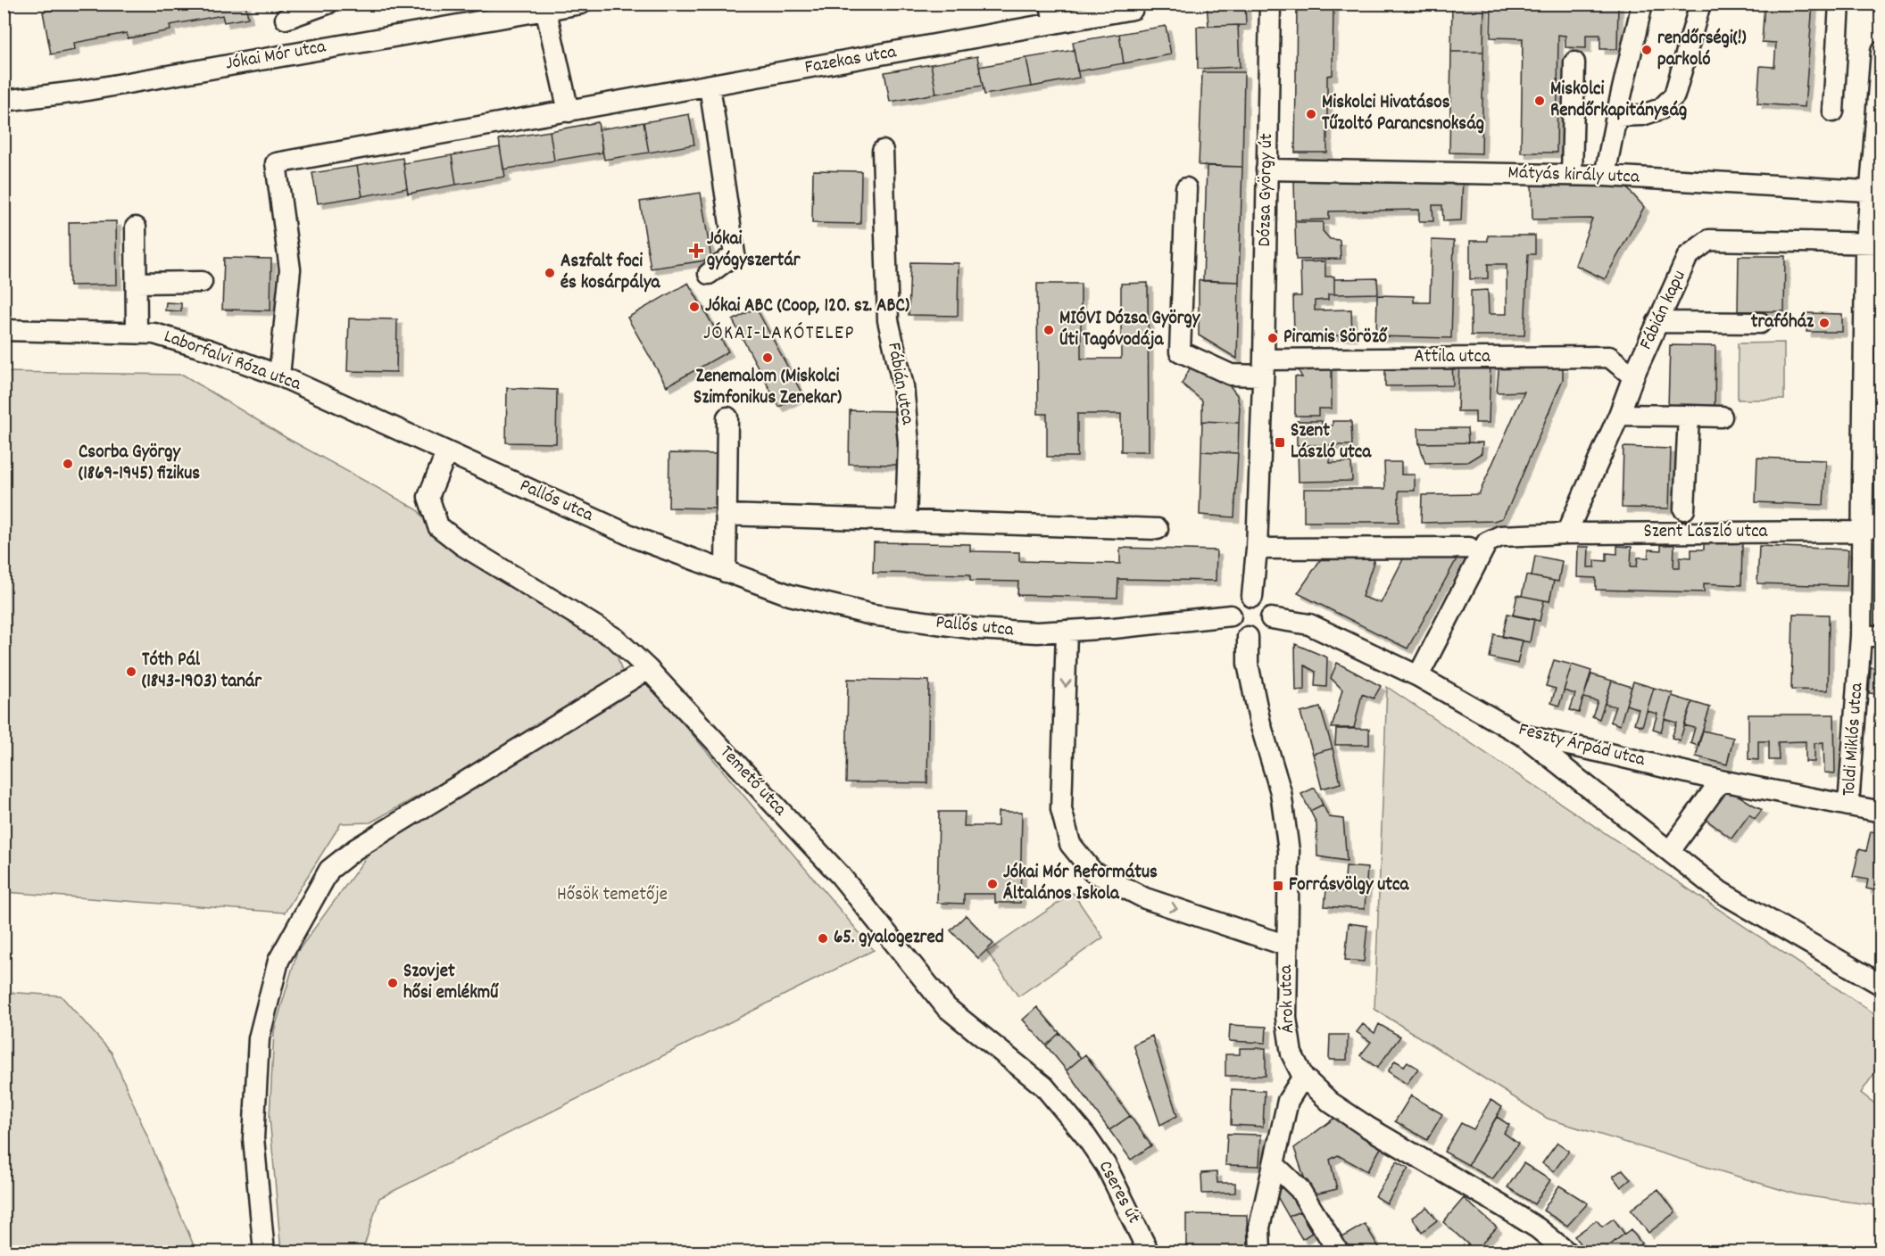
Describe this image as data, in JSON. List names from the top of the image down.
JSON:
{
  "streets": {
    "street": [
      "Jókai Mór utca",
      "Fazekas utca",
      "Mátyás király utca",
      "Dózsa György út",
      "Fábián kapu",
      "Attila utca",
      "Laborfalvi Róza utca",
      "Fábián utca",
      "Pallós utca",
      "Szent László utca",
      "Toldi Miklós utca",
      "Feszty Árpád utca",
      "Temető utca",
      "Árok utca",
      "Cseres út"
    ]
  },
  "crossings": [
    ["Mátyás király utca", "Dózsa György út"],
    ["Mátyás király utca", "Toldi Miklós utca"],
    ["Dózsa György út", "Attila utca"],
    ["Dózsa György út", "Pallós utca"],
    ["Dózsa György út", "Szent László utca"],
    ["Dózsa György út", "Feszty Árpád utca"],
    ["Dózsa György út", "Árok utca"],
    ["Fábián kapu", "Attila utca"],
    ["Fábián kapu", "Szent László utca"],
    ["Fábián kapu", "Toldi Miklós utca"],
    ["Laborfalvi Róza utca", "Pallós utca"],
    ["Laborfalvi Róza utca", "Temető utca"],
    ["Pallós utca", "Feszty Árpád utca"],
    ["Pallós utca", "Temető utca"],
    ["Pallós utca", "Árok utca"],
    ["Szent László utca", "Toldi Miklós utca"],
    ["Toldi Miklós utca", "Feszty Árpád utca"],
    ["Feszty Árpád utca", "Árok utca"],
    ["Temető utca", "Cseres út"]
  ],
  "districts": ["JÓKAI-LAKÓTELEP"],
  "parks": ["Hősök temetője"],
  "places": {
    "other": [
      "rendőrségi(!) parkoló",
      "Miskolci Rendőrkapitányság",
      "Miskolci Hivatásos Tűzoltó Parancsnokság",
      "Aszfalt foci és kosárpálya",
      "Jókai ABC (Coop, 120. sz. ABC)",
      "trafóház",
      "MIÓVI Dózsa György Úti Tagóvodája",
      "Piramis Söröző",
      "Zenemalom (Miskolci Szimfonikus Zenekar)",
      "Csorba György (1869-1945) fizikus",
      "Tóth Pál (1843-1903) tanár",
      "Jókai Mór Református Általános Iskola",
      "65. gyalogezred",
      "Szovjet hősi emlékmű"
    ],
    "health": ["Jókai gyógyszertár"],
    "transit": ["Szent László utca", "Forrásvölgy utca"]
  }
}
